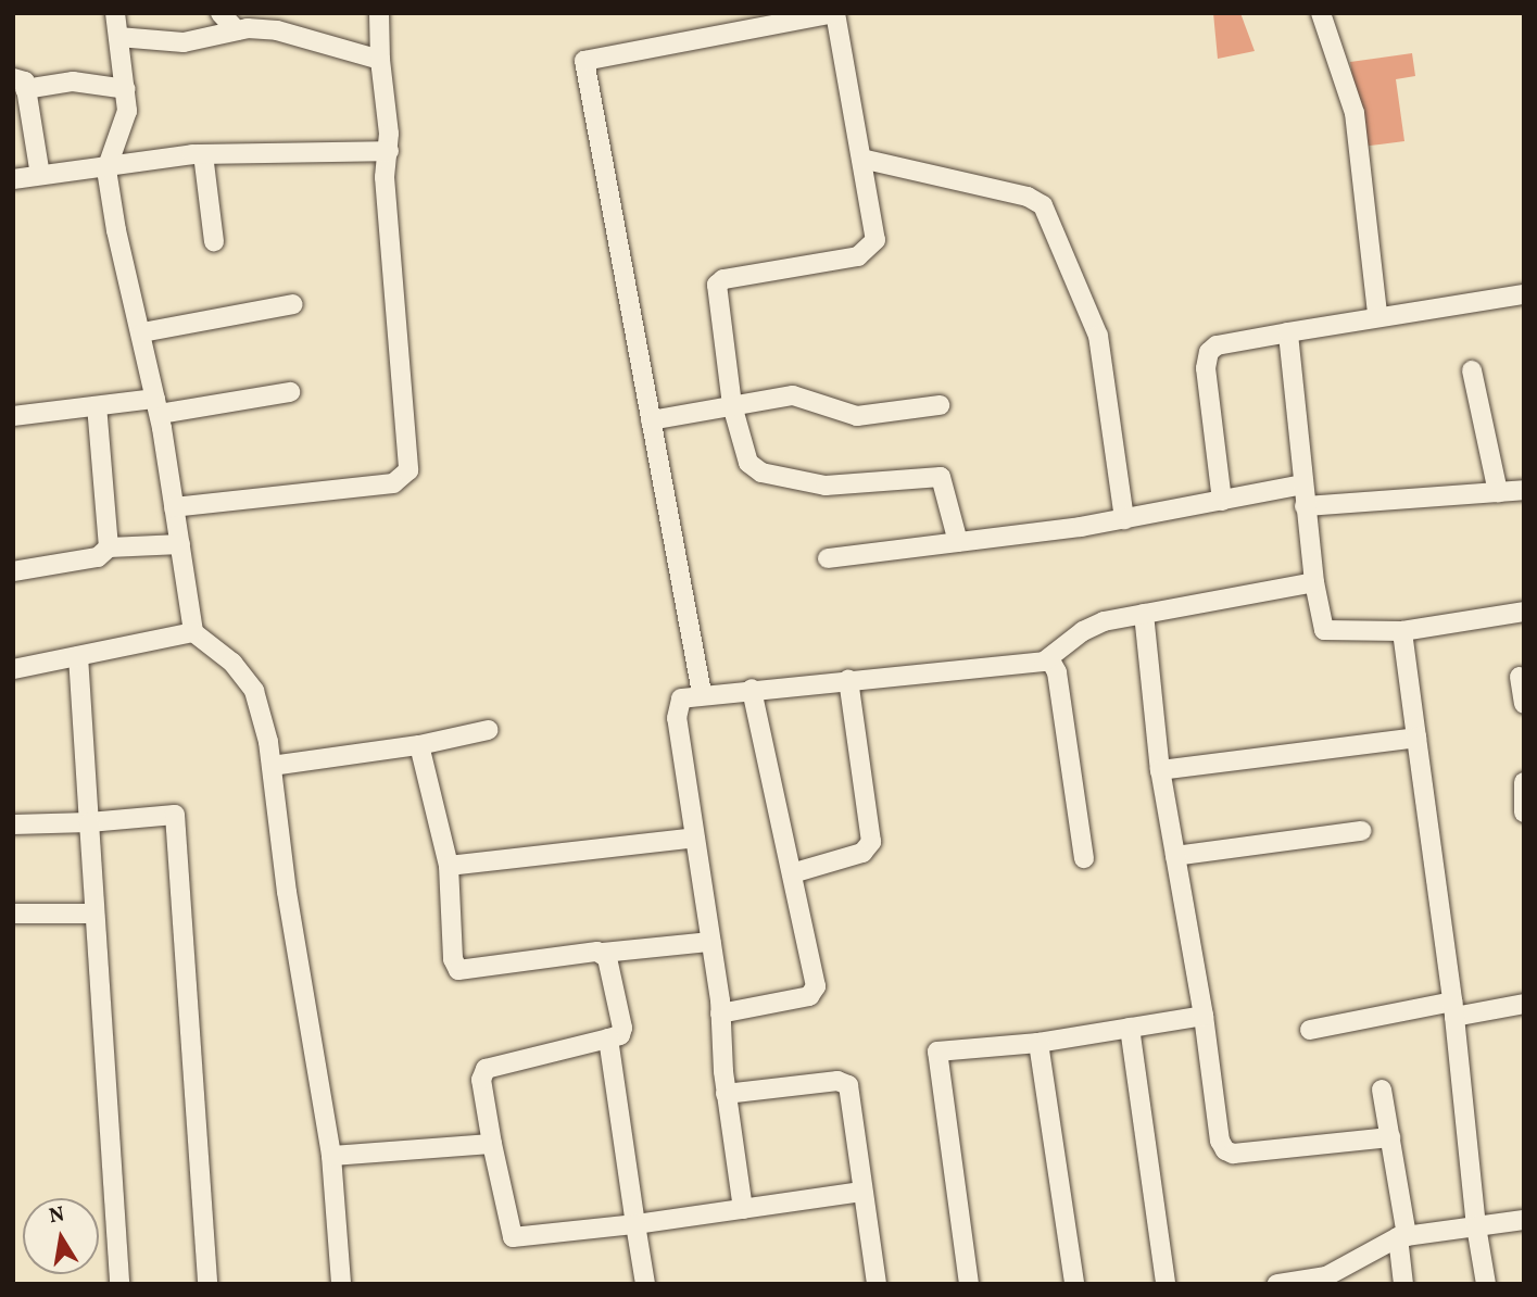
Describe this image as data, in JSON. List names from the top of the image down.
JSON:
{
  "north": "top"
}
